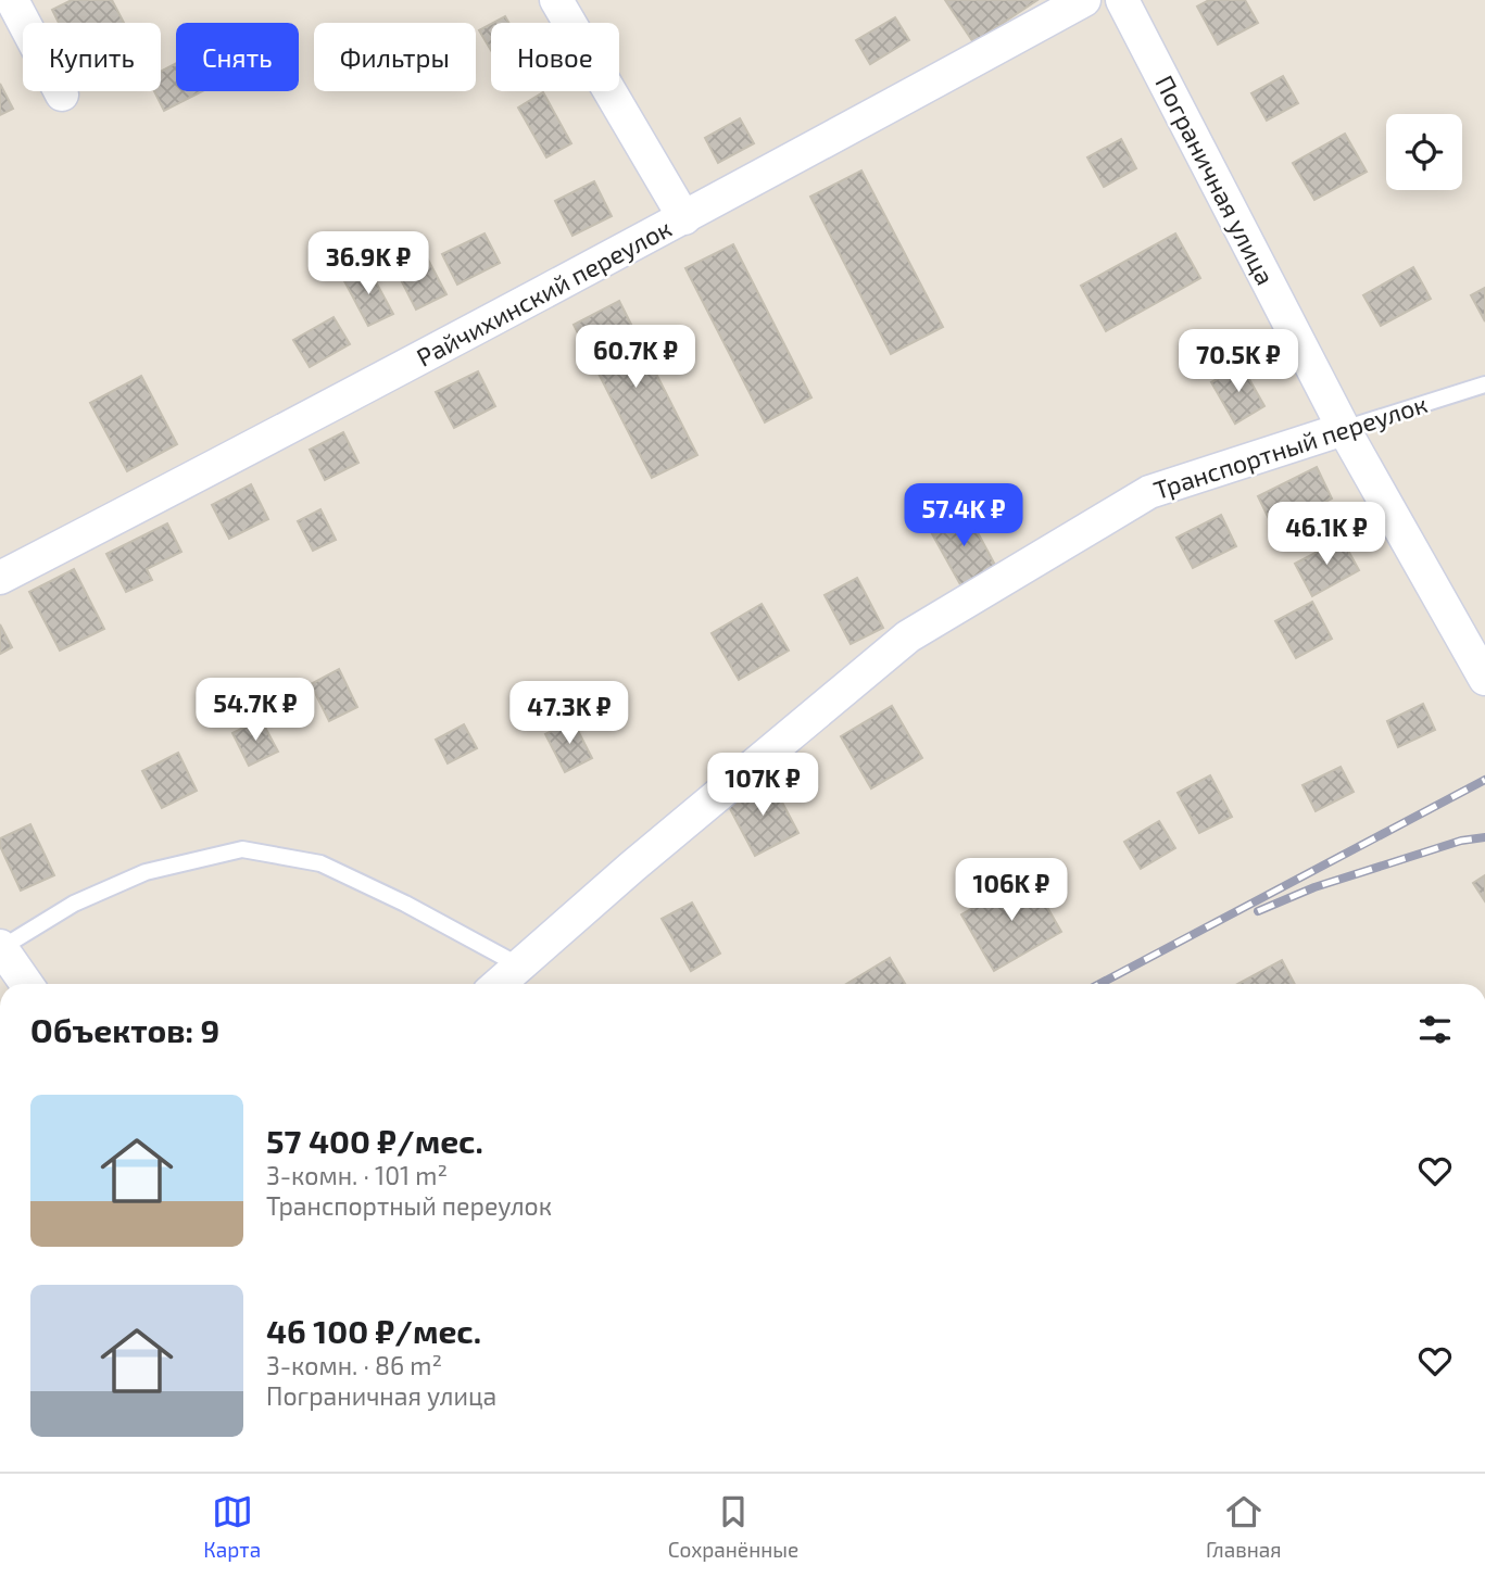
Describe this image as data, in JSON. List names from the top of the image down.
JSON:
{
  "streets": {
    "street": ["Пограничная улица", "Райчихинский переулок", "Транспортный переулок"]
  },
  "crossings": [
    ["Пограничная улица", "Транспортный переулок"]
  ],
  "page": {
    "chip": [
      "Купить",
      "Снять",
      "Фильтры",
      "Новое"
    ],
    "price": [
      "36.9K ₽",
      "60.7K ₽",
      "70.5K ₽",
      "57.4K ₽",
      "46.1K ₽",
      "54.7K ₽",
      "47.3K ₽",
      "107K ₽",
      "106K ₽"
    ],
    "heading": "Объектов: 9",
    "list": [
      {
        "name": "57 400 ₽/мес.",
        "note": "3-комн. · 101 m² · Транспортный переулок"
      },
      {
        "name": "46 100 ₽/мес.",
        "note": "3-комн. · 86 m² · Пограничная улица"
      }
    ],
    "tabs": ["Карта", "Сохранённые", "Главная"]
  }
}
